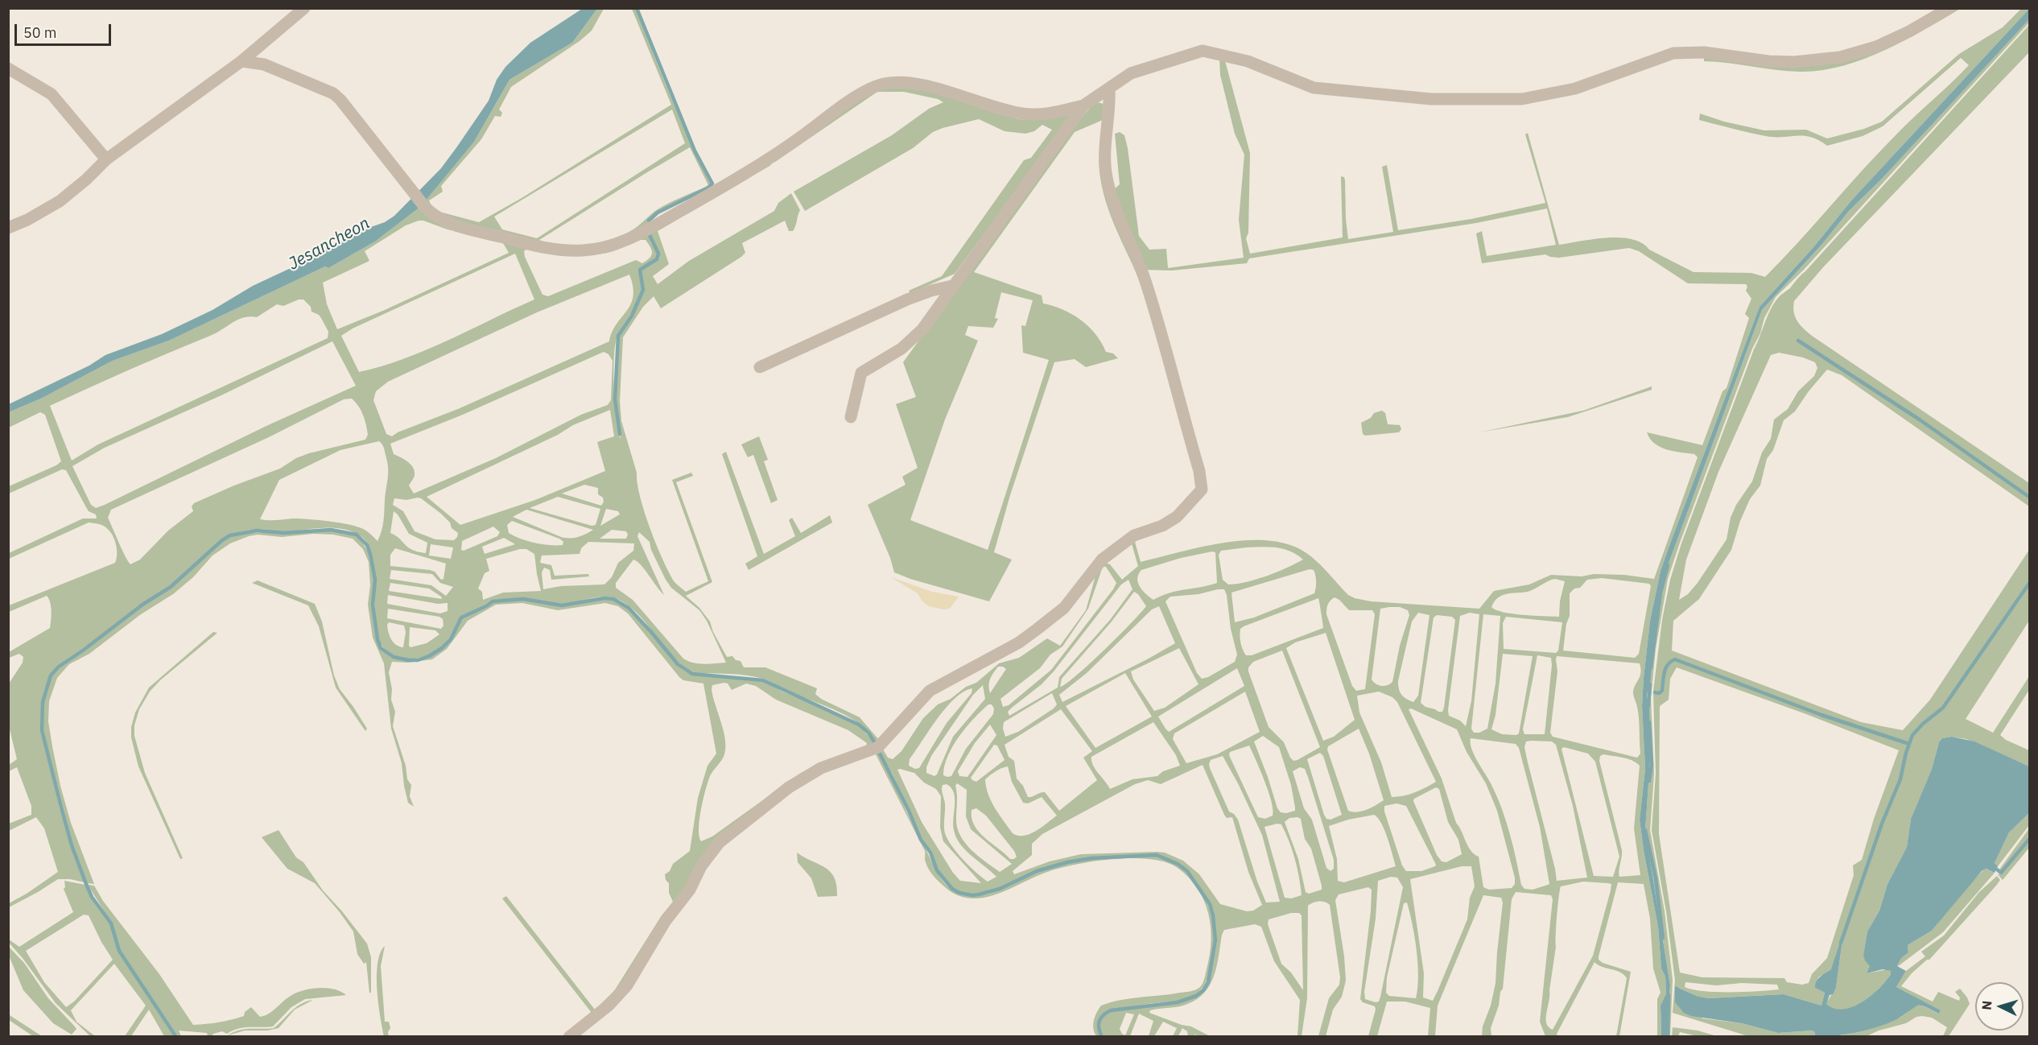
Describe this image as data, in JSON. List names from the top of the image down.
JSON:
{
  "water": ["Jesancheon"],
  "scale_bar": "50 m",
  "north": "left"
}
